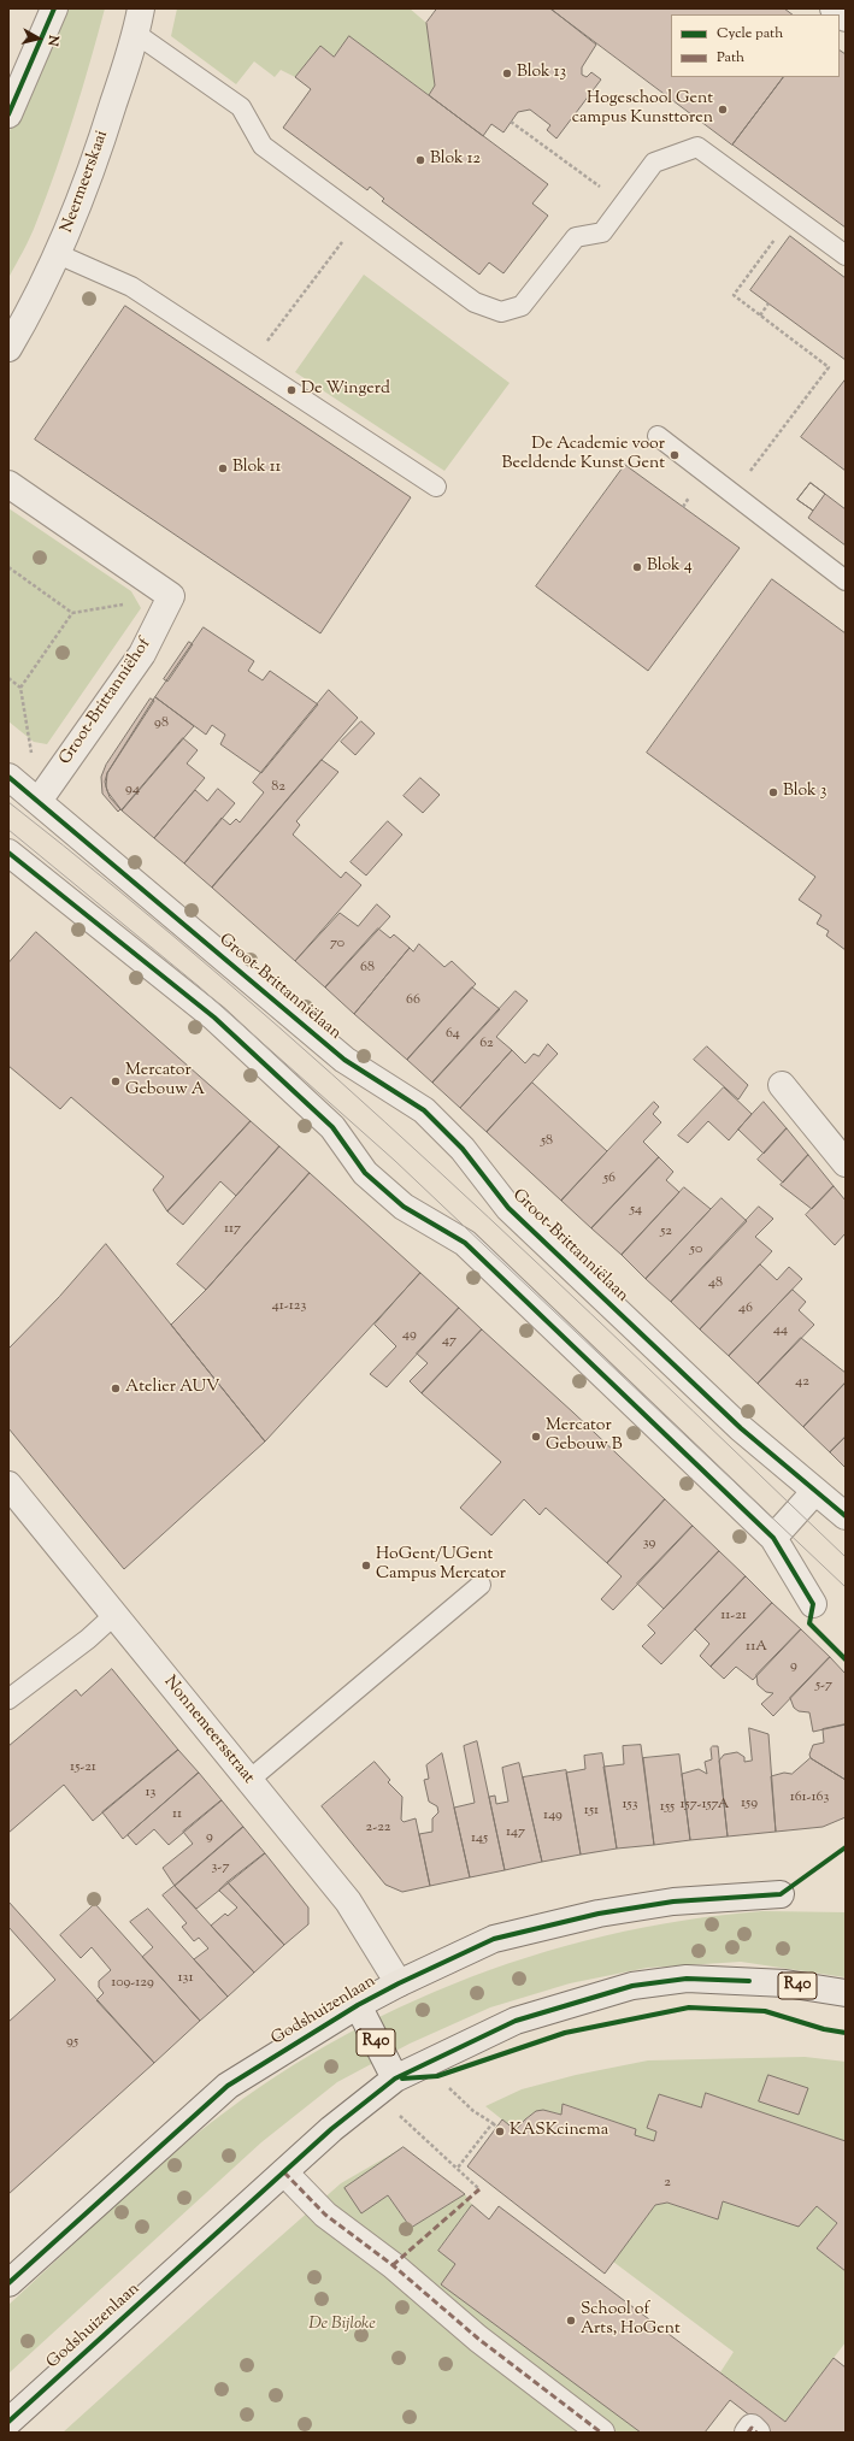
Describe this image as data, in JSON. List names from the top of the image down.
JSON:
{
  "streets": {
    "main road": ["R40", "Godshuizenlaan"],
    "street": [
      "Neermeerskaai",
      "Groot-Brittanniëhof",
      "Groot-Brittanniëlaan",
      "Nonnemeersstraat"
    ]
  },
  "crossings": [
    ["Groot-Brittanniëhof", "Groot-Brittanniëlaan"],
    ["Nonnemeersstraat", "Godshuizenlaan"],
    ["R40", "Godshuizenlaan"]
  ],
  "parks": ["De Bijloke"],
  "places": [
    "Blok 13",
    "Hogeschool Gent campus Kunsttoren",
    "Blok 12",
    "De Wingerd",
    "De Academie voor Beeldende Kunst Gent",
    "Blok 11",
    "Blok 4",
    "Blok 3",
    "Mercator Gebouw A",
    "Atelier AUV",
    "Mercator Gebouw B",
    "HoGent/UGent Campus Mercator",
    "KASKcinema",
    "School of Arts, HoGent"
  ],
  "house_numbers": [
    "98",
    "82",
    "94",
    "70",
    "68",
    "66",
    "64",
    "62",
    "58",
    "56",
    "54",
    "117",
    "52",
    "50",
    "48",
    "41-123",
    "46",
    "44",
    "49",
    "47",
    "42",
    "39",
    "11-21",
    "11A",
    "9",
    "5-7",
    "15-21",
    "13",
    "161-163",
    "159",
    "153",
    "157-157A",
    "155",
    "151",
    "11",
    "149",
    "2-22",
    "147",
    "9",
    "145",
    "3-7",
    "131",
    "109-129",
    "95",
    "2"
  ],
  "legend": ["Cycle path", "Path"],
  "north": "right"
}
